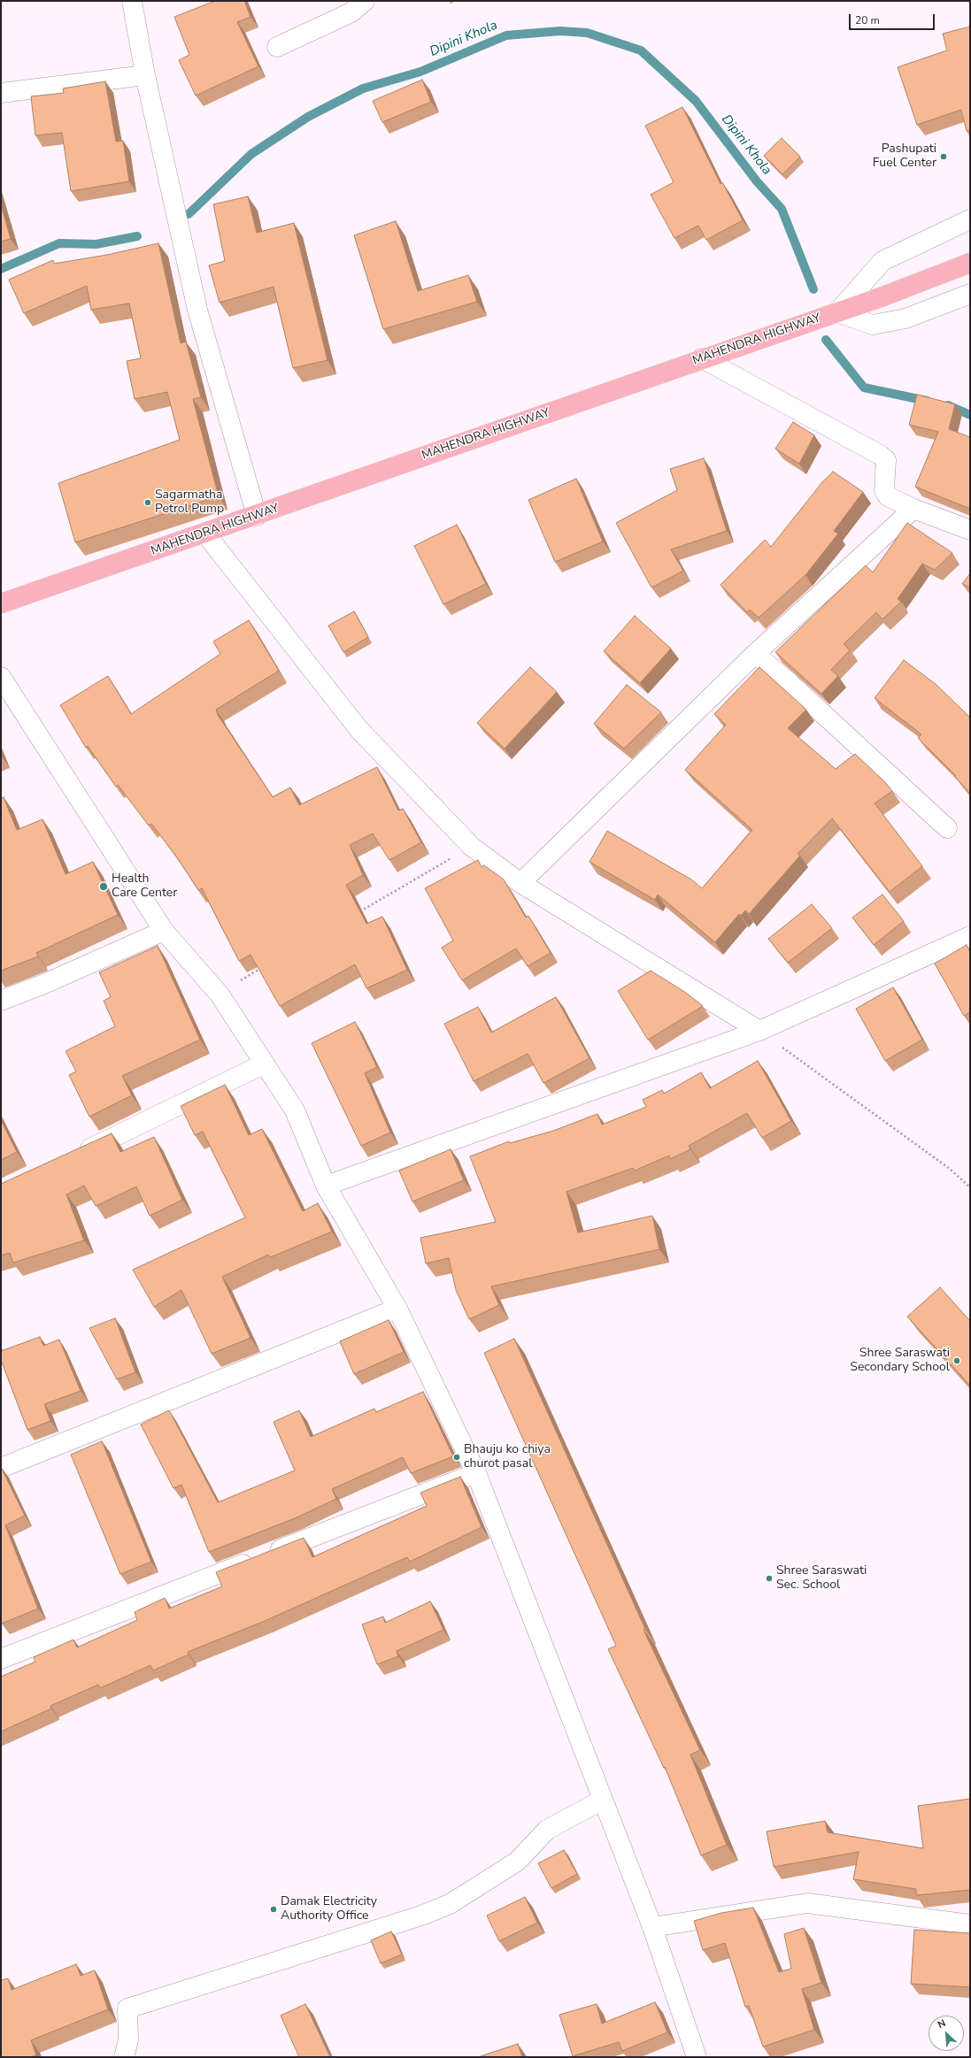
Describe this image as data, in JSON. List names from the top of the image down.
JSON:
{
  "streets": {
    "highway": ["MAHENDRA HIGHWAY"]
  },
  "water": ["Dipini Khola"],
  "places": [
    "Pashupati Fuel Center",
    "Sagarmatha Petrol Pump",
    "Health Care Center",
    "Shree Saraswati Secondary School",
    "Bhauju ko chiya churot pasal",
    "Shree Saraswati Sec. School",
    "Damak Electricity Authority Office"
  ],
  "scale_bar": "20 m",
  "north": "top left"
}
